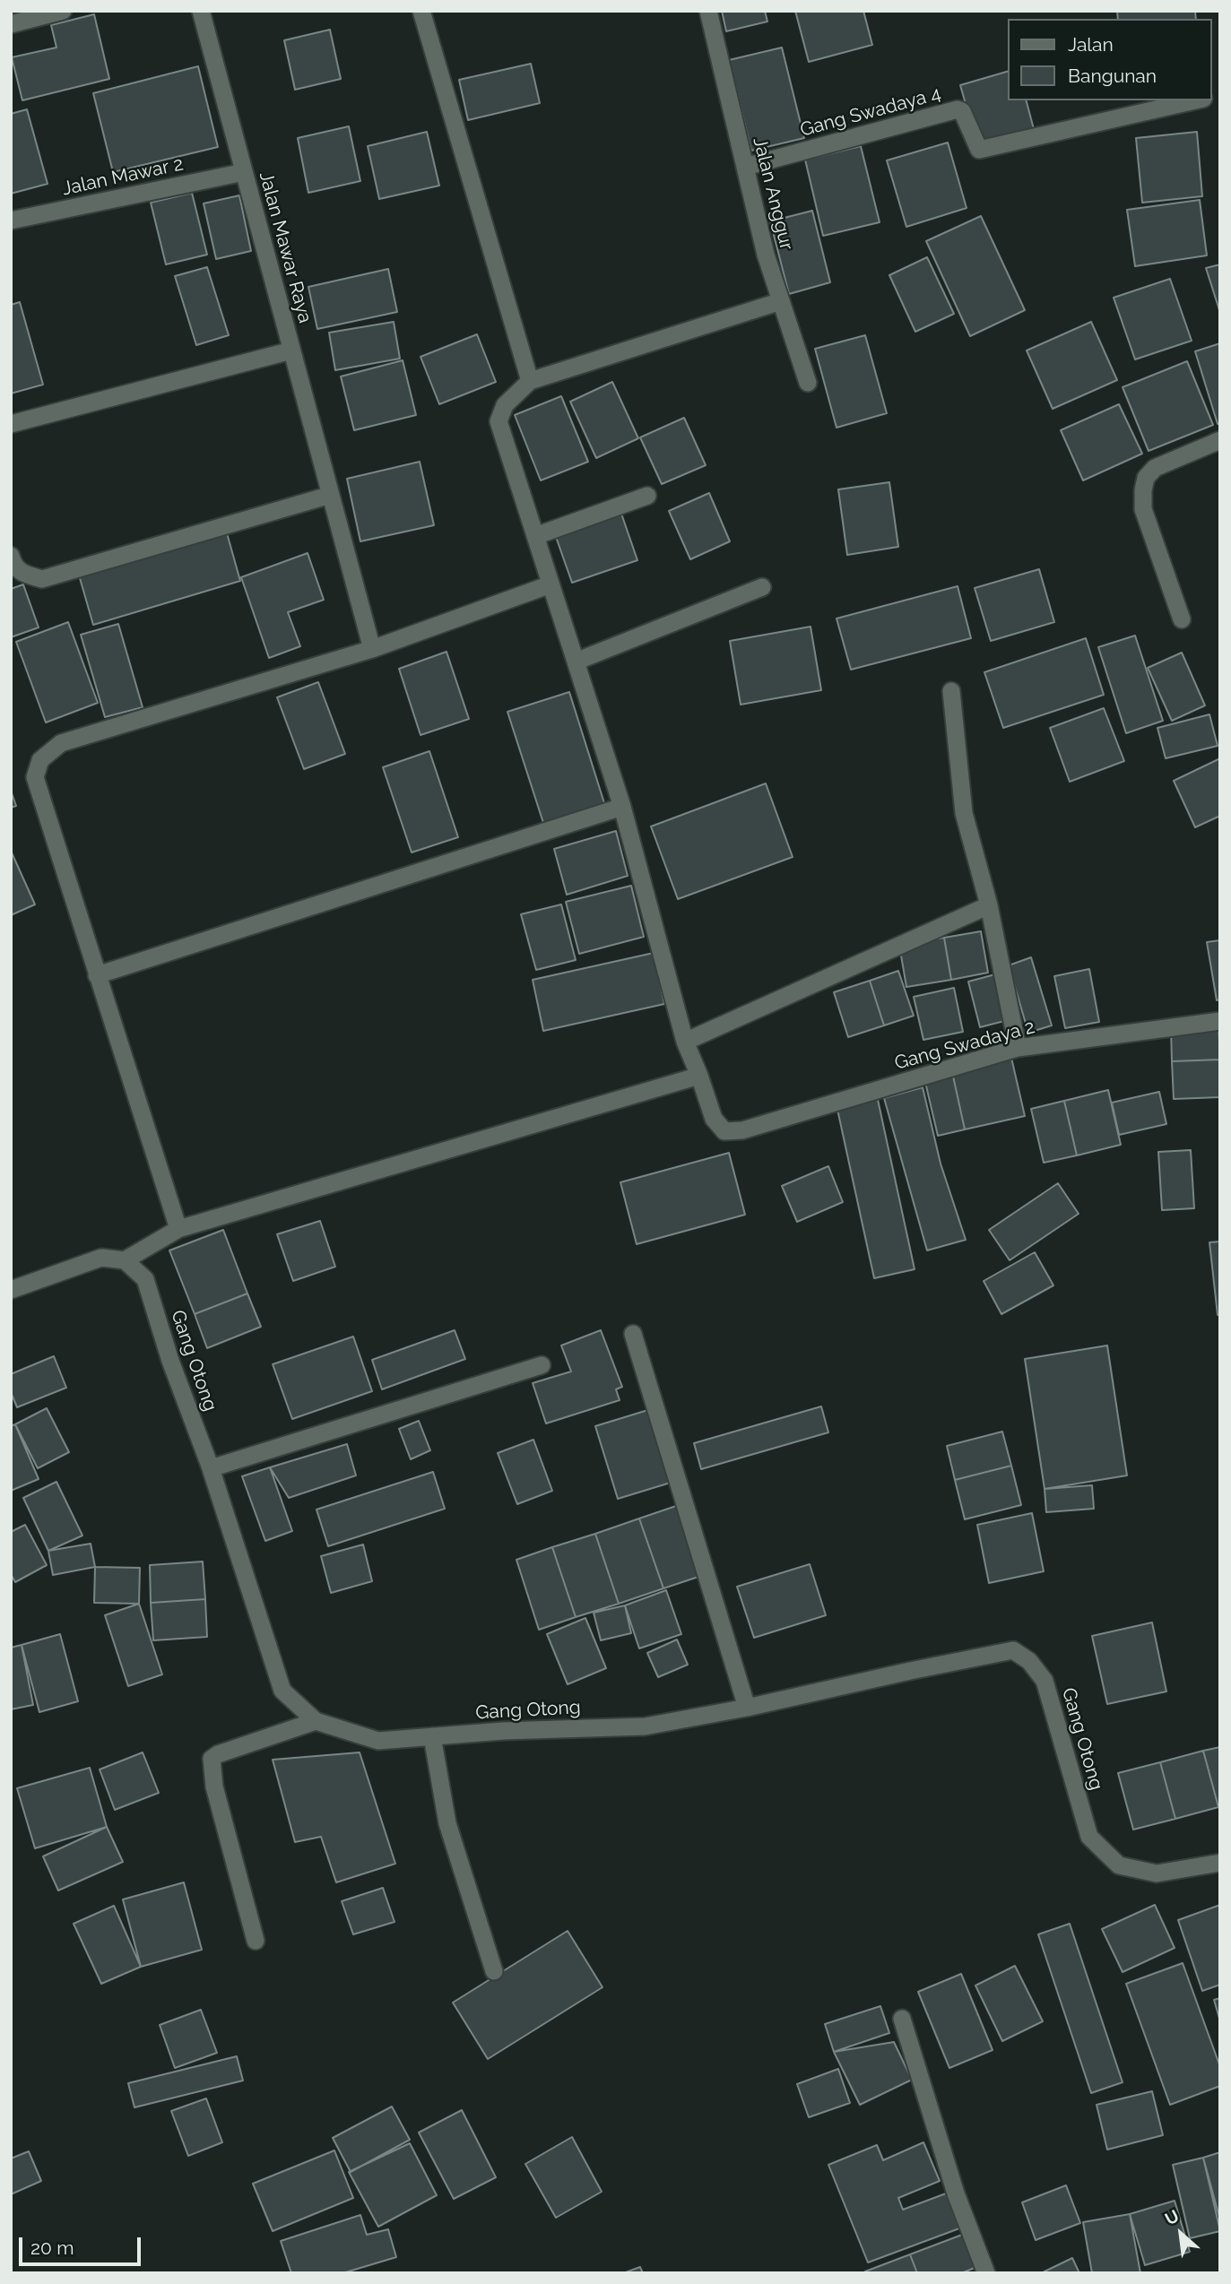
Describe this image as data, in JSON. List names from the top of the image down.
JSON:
{
  "streets": {
    "street": [
      "Gang Swadaya 4",
      "Jalan Mawar 2",
      "Jalan Anggur",
      "Jalan Mawar Raya",
      "Gang Swadaya 2",
      "Gang Otong"
    ]
  },
  "crossings": [
    ["Gang Swadaya 4", "Jalan Anggur"],
    ["Jalan Mawar 2", "Jalan Mawar Raya"]
  ],
  "legend": ["Jalan", "Bangunan"],
  "scale_bar": "20 m",
  "north": "top left"
}
